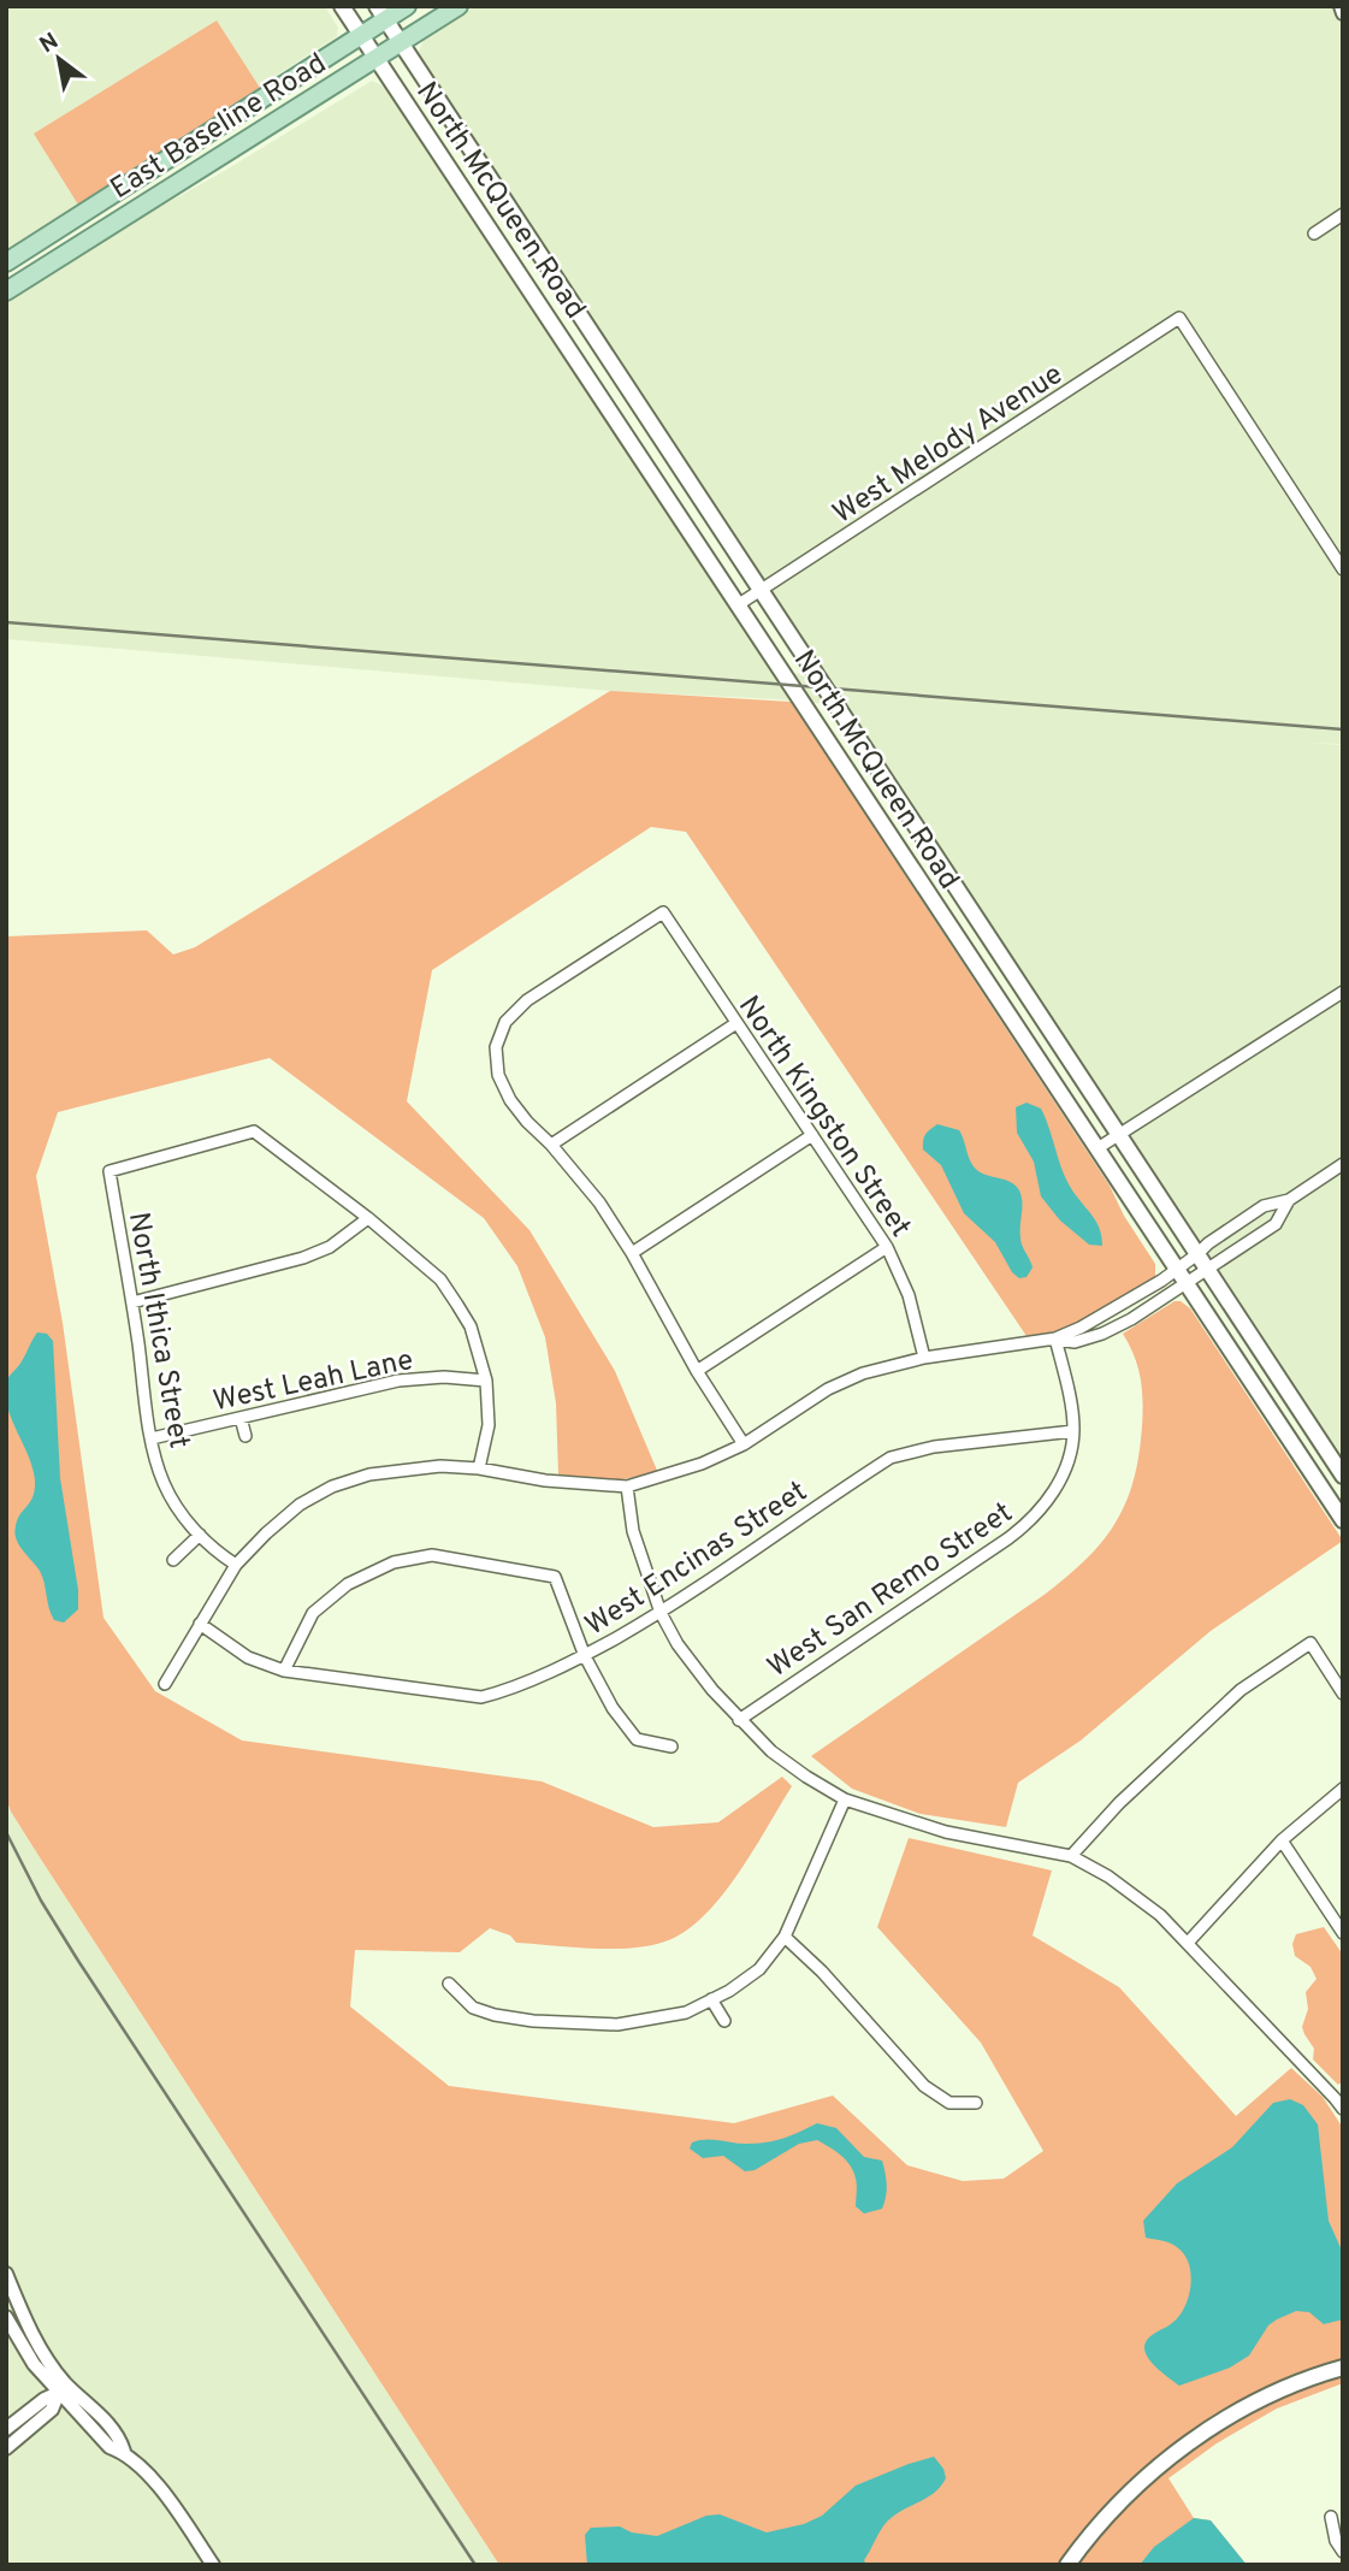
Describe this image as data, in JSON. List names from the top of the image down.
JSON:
{
  "streets": {
    "main road": ["East Baseline Road", "North McQueen Road"],
    "street": [
      "West Melody Avenue",
      "North Kingston Street",
      "North Ithica Street",
      "West Leah Lane",
      "West Encinas Street",
      "West San Remo Street"
    ]
  },
  "crossings": [
    ["East Baseline Road", "North McQueen Road"],
    ["North McQueen Road", "West Melody Avenue"],
    ["North Ithica Street", "West Leah Lane"],
    ["West Encinas Street", "West San Remo Street"]
  ],
  "north": "top left"
}
